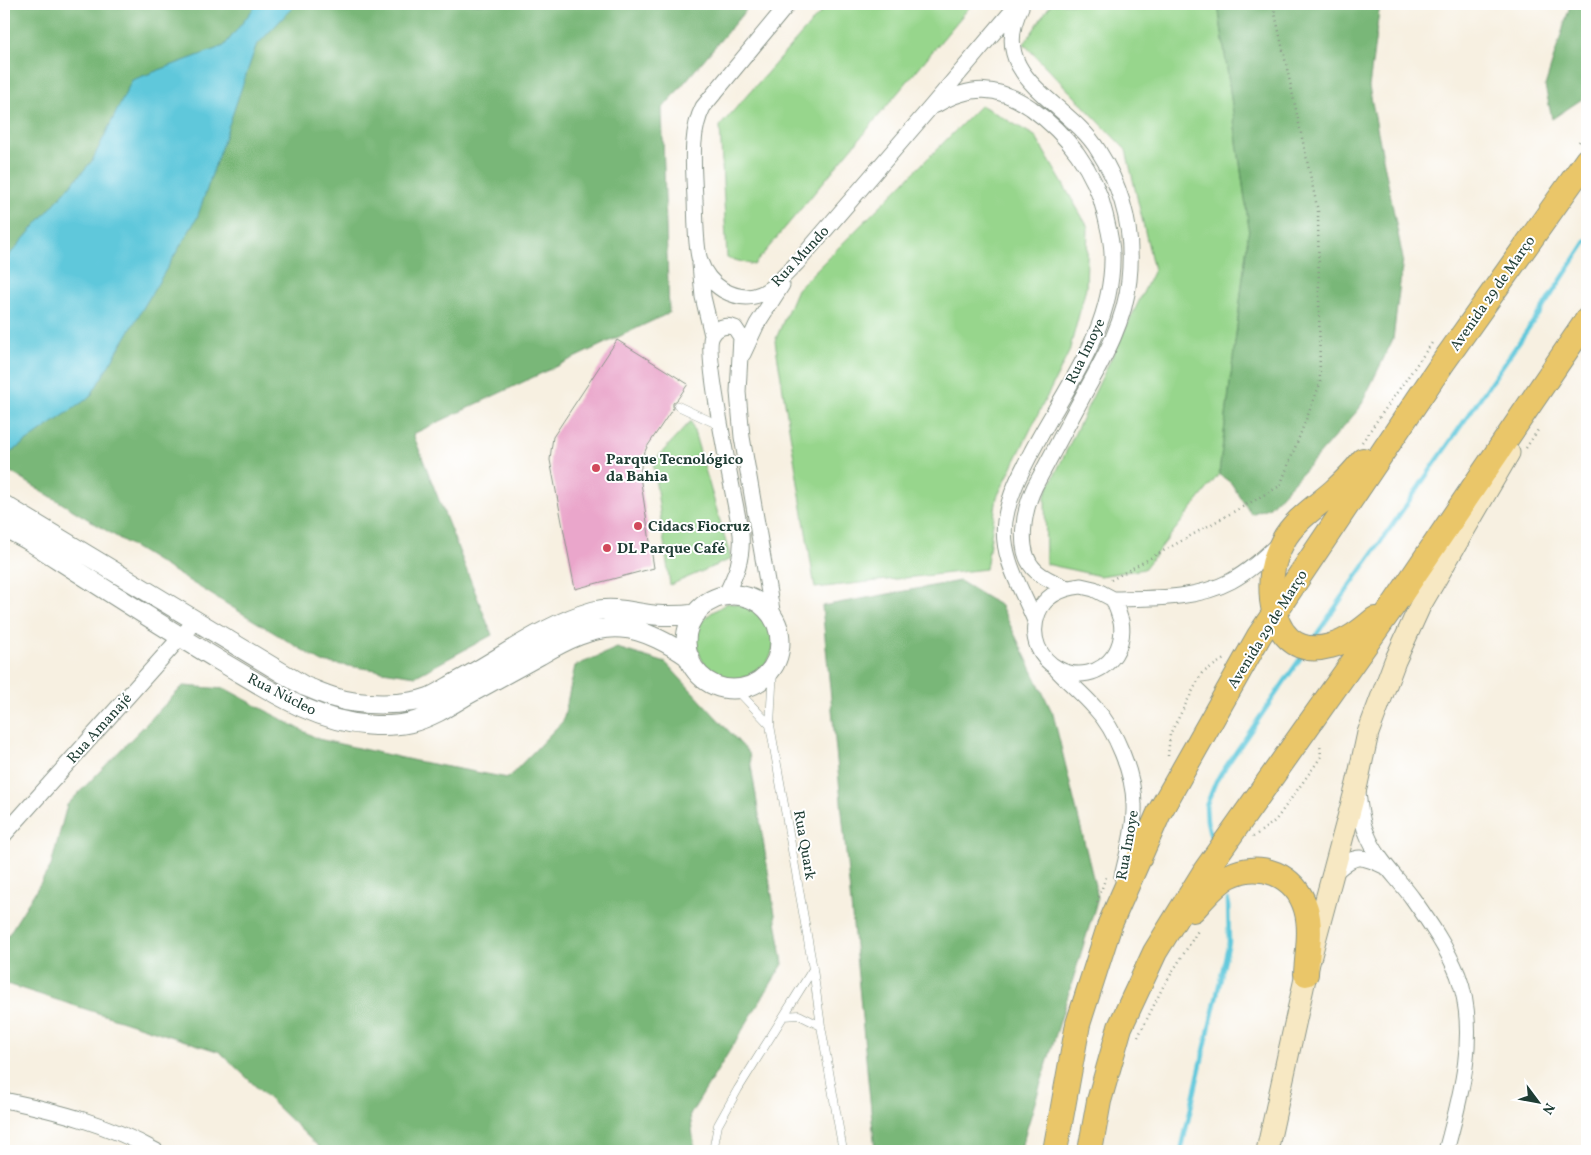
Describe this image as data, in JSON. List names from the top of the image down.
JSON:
{
  "streets": {
    "main road": ["Avenida 29 de Março"],
    "street": [
      "Rua Mundo",
      "Rua Imoye",
      "Rua Núcleo",
      "Rua Amanajé"
    ],
    "lane": ["Rua Quark"]
  },
  "crossings": [
    ["Rua Mundo", "Rua Imoye"],
    ["Avenida 29 de Março", "Rua Imoye"],
    ["Rua Núcleo", "Rua Amanajé"],
    ["Rua Núcleo", "Rua Quark"]
  ],
  "places": ["Parque Tecnológico da Bahia", "Cidacs Fiocruz", "DL Parque Café"],
  "north": "bottom right"
}
